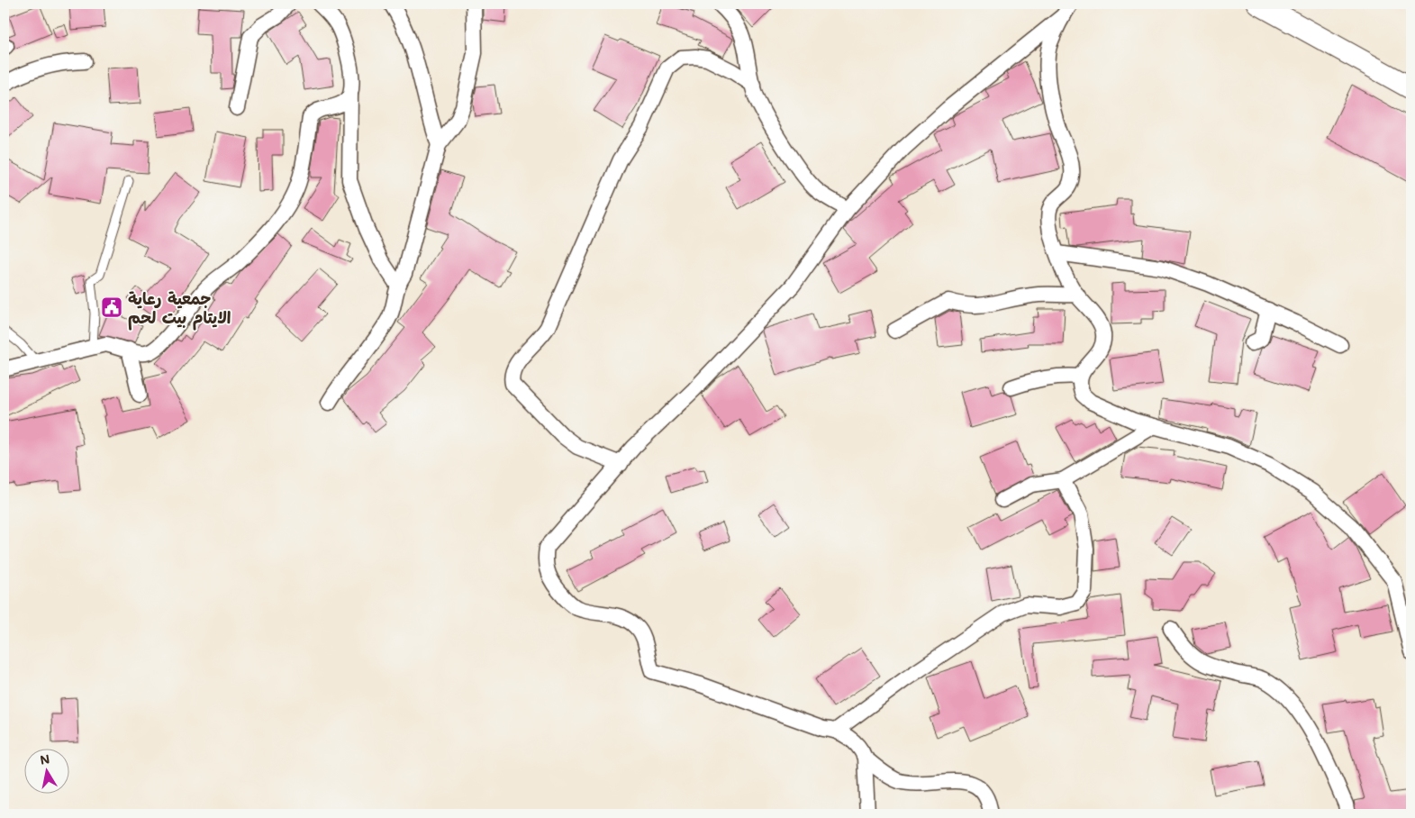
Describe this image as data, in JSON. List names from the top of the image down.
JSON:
{
  "places": {
    "public building": ["جمعية رعاية الايتام بيت لحم"]
  },
  "north": "top"
}
